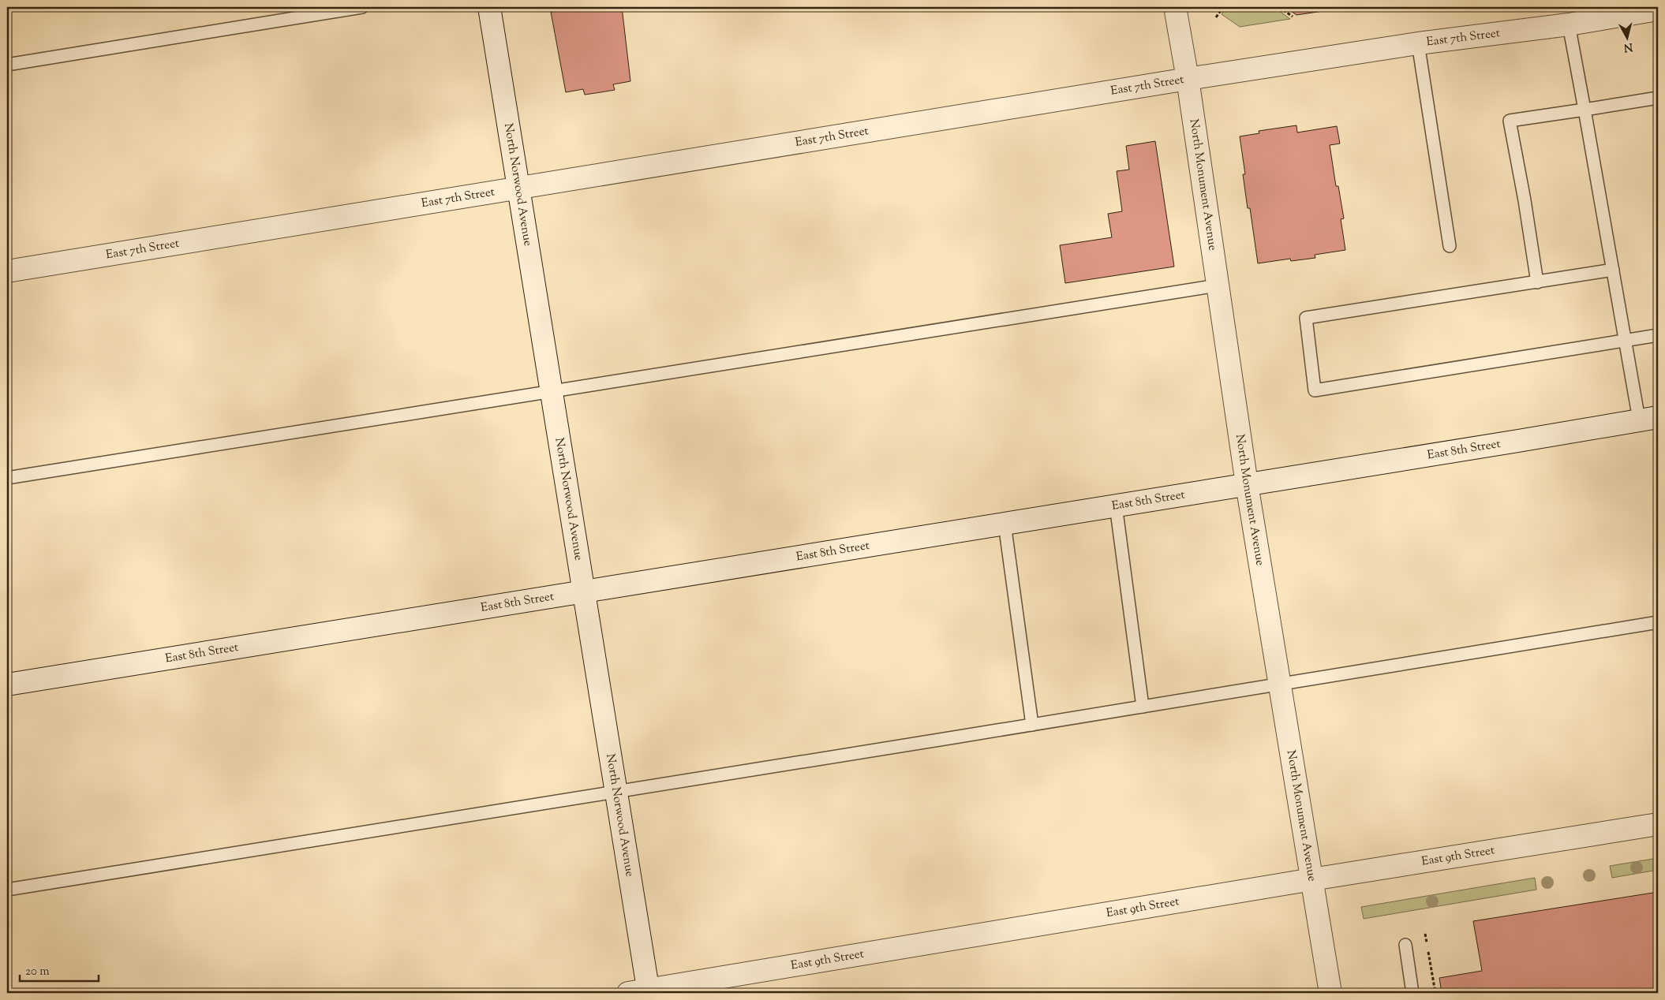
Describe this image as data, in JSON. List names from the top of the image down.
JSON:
{
  "streets": {
    "street": [
      "East 7th Street",
      "North Norwood Avenue",
      "North Monument Avenue",
      "East 8th Street",
      "East 9th Street"
    ]
  },
  "crossings": [
    ["East 7th Street", "North Norwood Avenue"],
    ["East 7th Street", "North Monument Avenue"],
    ["North Norwood Avenue", "East 8th Street"],
    ["North Norwood Avenue", "East 9th Street"],
    ["North Monument Avenue", "East 8th Street"],
    ["North Monument Avenue", "East 9th Street"]
  ],
  "scale_bar": "20 m",
  "north": "bottom"
}
